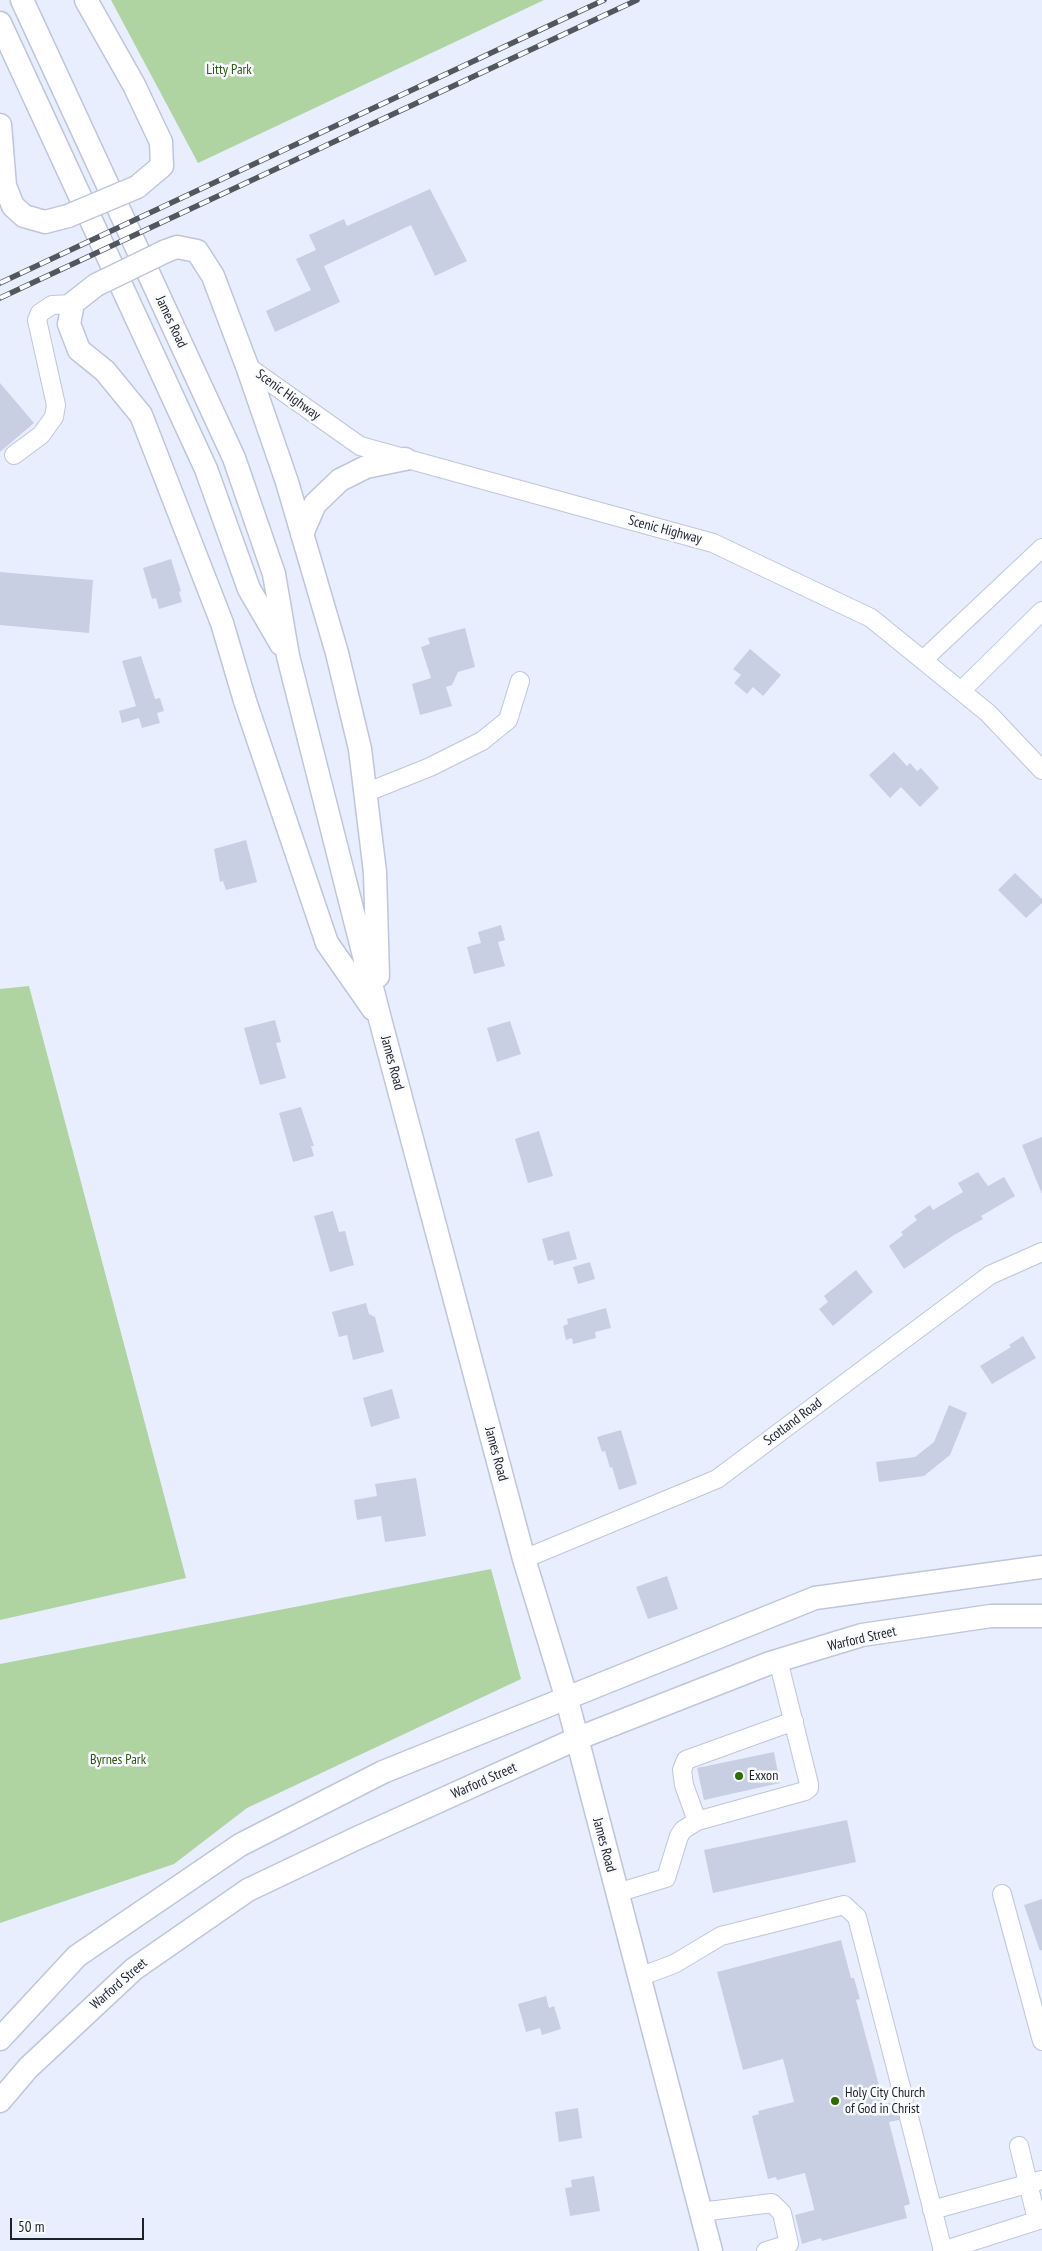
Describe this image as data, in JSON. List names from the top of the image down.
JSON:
{
  "streets": {
    "main road": ["James Road", "Warford Street"],
    "street": ["Scenic Highway", "Scotland Road"]
  },
  "crossings": [
    ["James Road", "Scotland Road"],
    ["James Road", "Warford Street"]
  ],
  "parks": ["Litty Park", "Byrnes Park"],
  "places": ["Exxon", "Holy City Church of God in Christ"],
  "scale_bar": "50 m"
}
